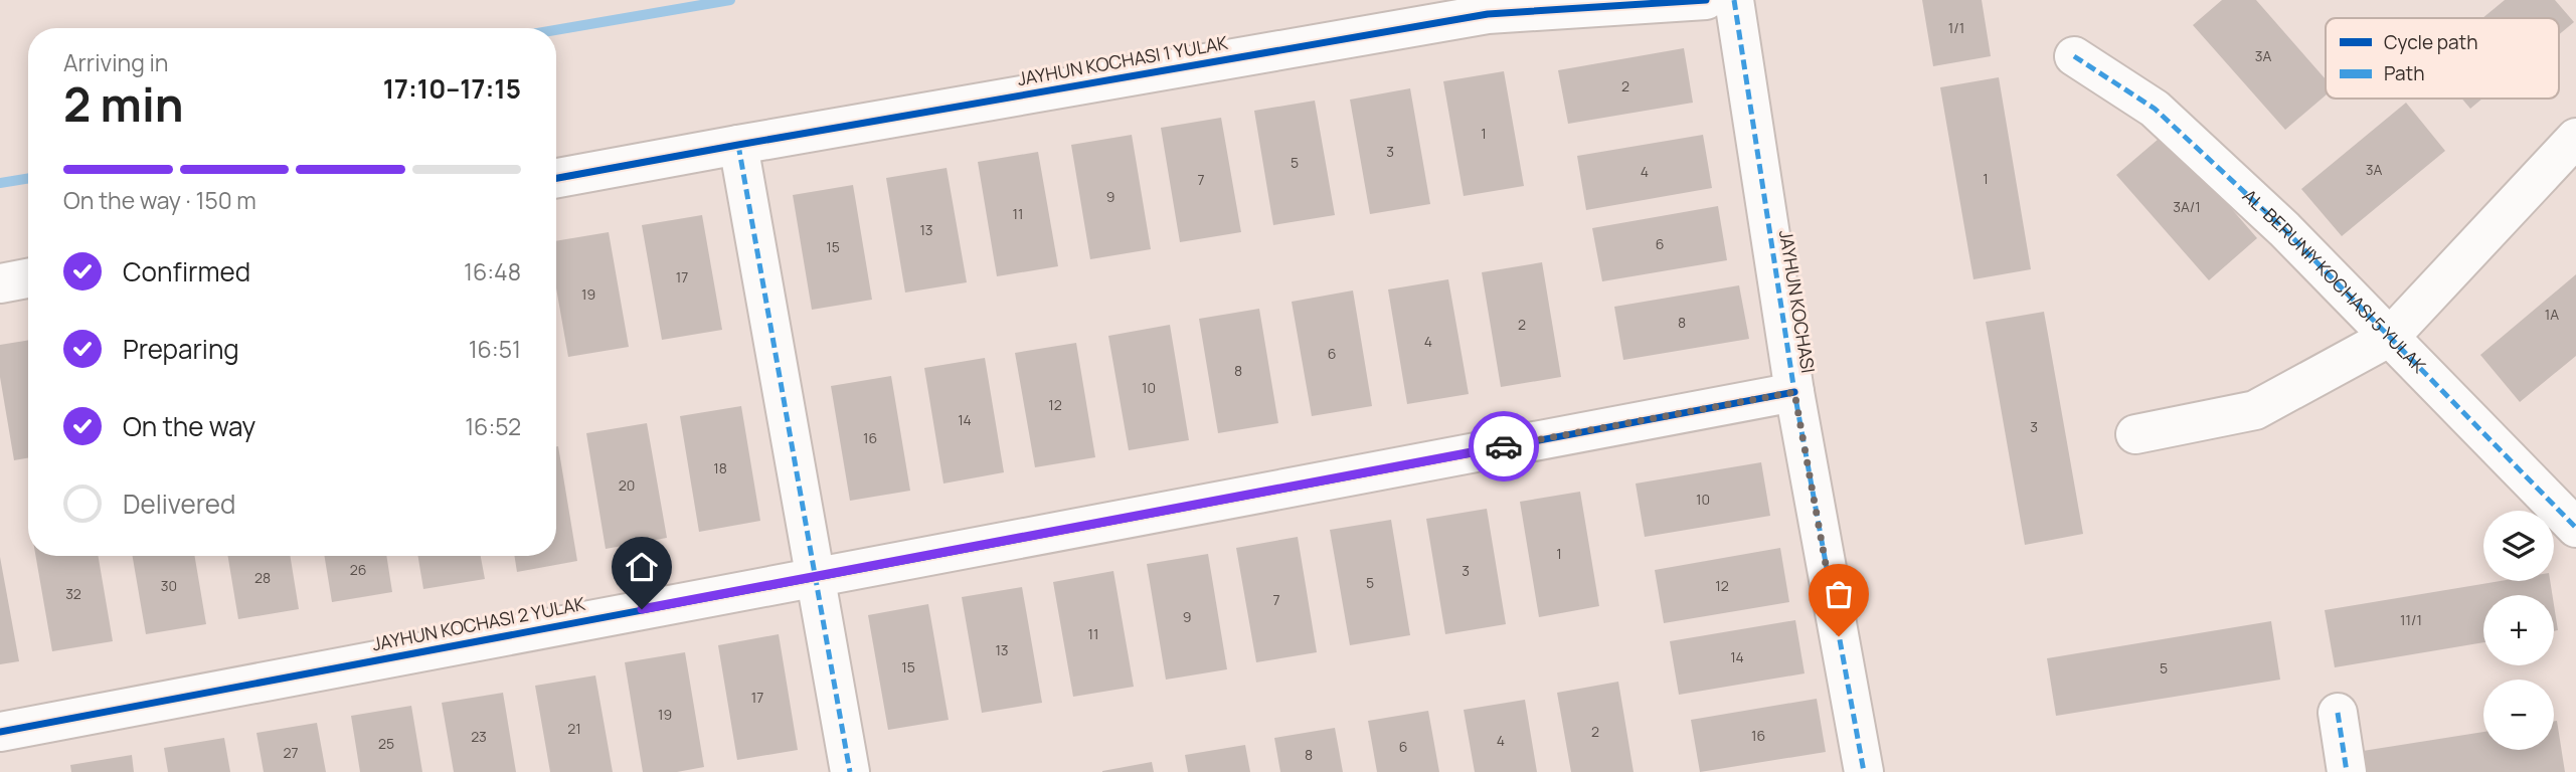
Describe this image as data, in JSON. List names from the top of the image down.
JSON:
{
  "streets": {
    "street": [
      "JAYHUN KOCHASI 1 YULAK",
      "AL-BERUNIY KOCHASI 5 YULAK",
      "JAYHUN KOCHASI",
      "JAYHUN KOCHASI 2 YULAK"
    ]
  },
  "crossings": [
    ["JAYHUN KOCHASI", "JAYHUN KOCHASI 2 YULAK"]
  ],
  "house_numbers": [
    "1/1",
    "3A",
    "2",
    "1",
    "3",
    "5",
    "3A",
    "4",
    "1",
    "7",
    "9",
    "3A/1",
    "11",
    "13",
    "6",
    "15",
    "17",
    "19",
    "1A",
    "8",
    "2",
    "4",
    "6",
    "8",
    "10",
    "12",
    "14",
    "3",
    "16",
    "18",
    "20",
    "10",
    "1",
    "26",
    "3",
    "28",
    "5",
    "30",
    "12",
    "32",
    "7",
    "9",
    "11/1",
    "11",
    "13",
    "14",
    "15",
    "5",
    "17",
    "19",
    "21",
    "2",
    "16",
    "23",
    "4",
    "25",
    "6",
    "27",
    "8"
  ],
  "legend": ["Cycle path", "Path"],
  "page": {
    "heading": ["2 min", "Arriving in", "17:10–17:15"],
    "bar": "On the way · 150 m",
    "list": [
      ["Confirmed", "16:48"],
      ["Preparing", "16:51"],
      ["On the way", "16:52"],
      "Delivered"
    ],
    "map_buttons": ["+", "−"]
  }
}
